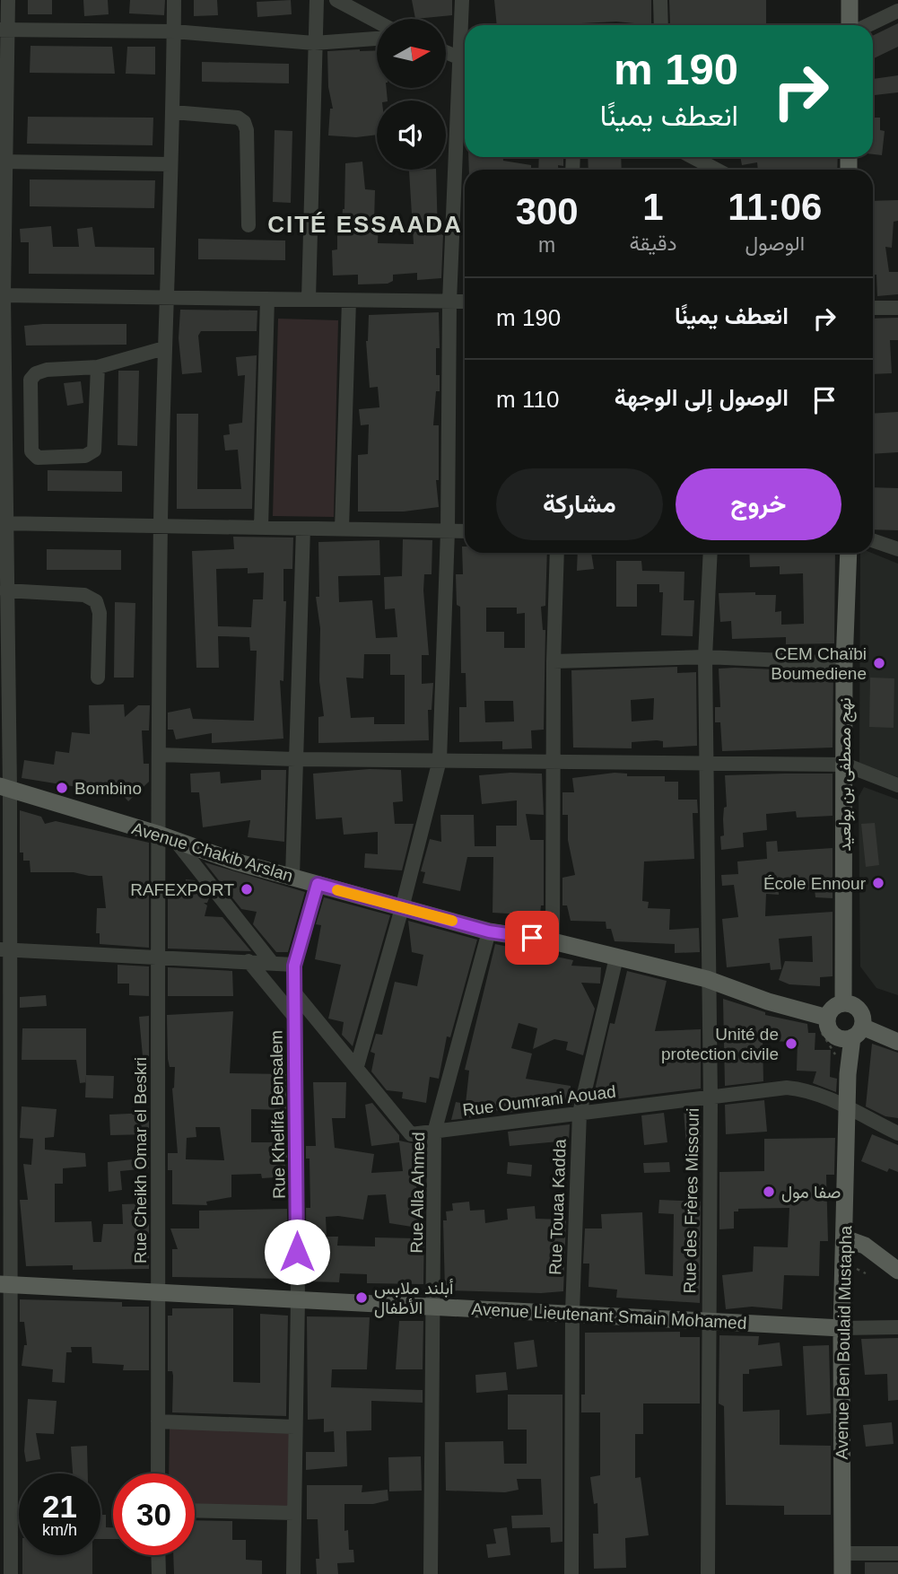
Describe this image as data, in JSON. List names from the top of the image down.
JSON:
{
  "streets": {
    "main road": [
      "نهج مصطفى بن بولعيد",
      "Avenue Chakib Arslan",
      "Avenue Lieutenant Smain Mohamed",
      "Avenue Ben Boulaid Mustapha"
    ],
    "street": [
      "Rue Oumrani Aouad",
      "Rue Khelifa Bensalem",
      "Rue Cheikh Omar el Beskri",
      "Rue Alla Ahmed",
      "Rue des Frères Missouri",
      "Rue Touaa Kadda"
    ]
  },
  "crossings": [
    ["نهج مصطفى بن بولعيد", "Avenue Chakib Arslan"],
    ["نهج مصطفى بن بولعيد", "Avenue Ben Boulaid Mustapha"],
    ["Avenue Chakib Arslan", "Rue Khelifa Bensalem"],
    ["Avenue Chakib Arslan", "Rue Cheikh Omar el Beskri"],
    ["Avenue Chakib Arslan", "Rue Alla Ahmed"],
    ["Avenue Chakib Arslan", "Rue des Frères Missouri"],
    ["Avenue Chakib Arslan", "Rue Touaa Kadda"],
    ["Avenue Chakib Arslan", "Avenue Ben Boulaid Mustapha"],
    ["Rue Oumrani Aouad", "Rue Khelifa Bensalem"],
    ["Rue Oumrani Aouad", "Rue Alla Ahmed"],
    ["Rue Oumrani Aouad", "Rue des Frères Missouri"],
    ["Rue Oumrani Aouad", "Rue Touaa Kadda"],
    ["Rue Oumrani Aouad", "Avenue Ben Boulaid Mustapha"],
    ["Rue Khelifa Bensalem", "Avenue Lieutenant Smain Mohamed"],
    ["Rue Cheikh Omar el Beskri", "Avenue Lieutenant Smain Mohamed"],
    ["Rue Alla Ahmed", "Avenue Lieutenant Smain Mohamed"],
    ["Rue des Frères Missouri", "Avenue Lieutenant Smain Mohamed"],
    ["Rue Touaa Kadda", "Avenue Lieutenant Smain Mohamed"],
    ["Avenue Lieutenant Smain Mohamed", "Avenue Ben Boulaid Mustapha"]
  ],
  "districts": ["CITÉ ESSAADA"],
  "places": [
    "CEM Chaïbi Boumediene",
    "Bombino",
    "École Ennour",
    "RAFEXPORT",
    "Unité de protection civile",
    "صفا مول",
    "أبلند ملابس اﻷطفال"
  ],
  "north": "right",
  "page": {
    "turn": ["190 m", "انعطف يمينًا"],
    "eta": [
      "11:06",
      "الوصول",
      "1",
      "دقيقة",
      "300",
      "m"
    ],
    "list": [
      {
        "name": "انعطف يمينًا",
        "value": "190 m"
      },
      {
        "name": "الوصول إلى الوجهة",
        "value": "110 m"
      }
    ],
    "buttons": ["خروج", "مشاركة"],
    "speed": "21 km/h",
    "limit": "30"
  }
}
